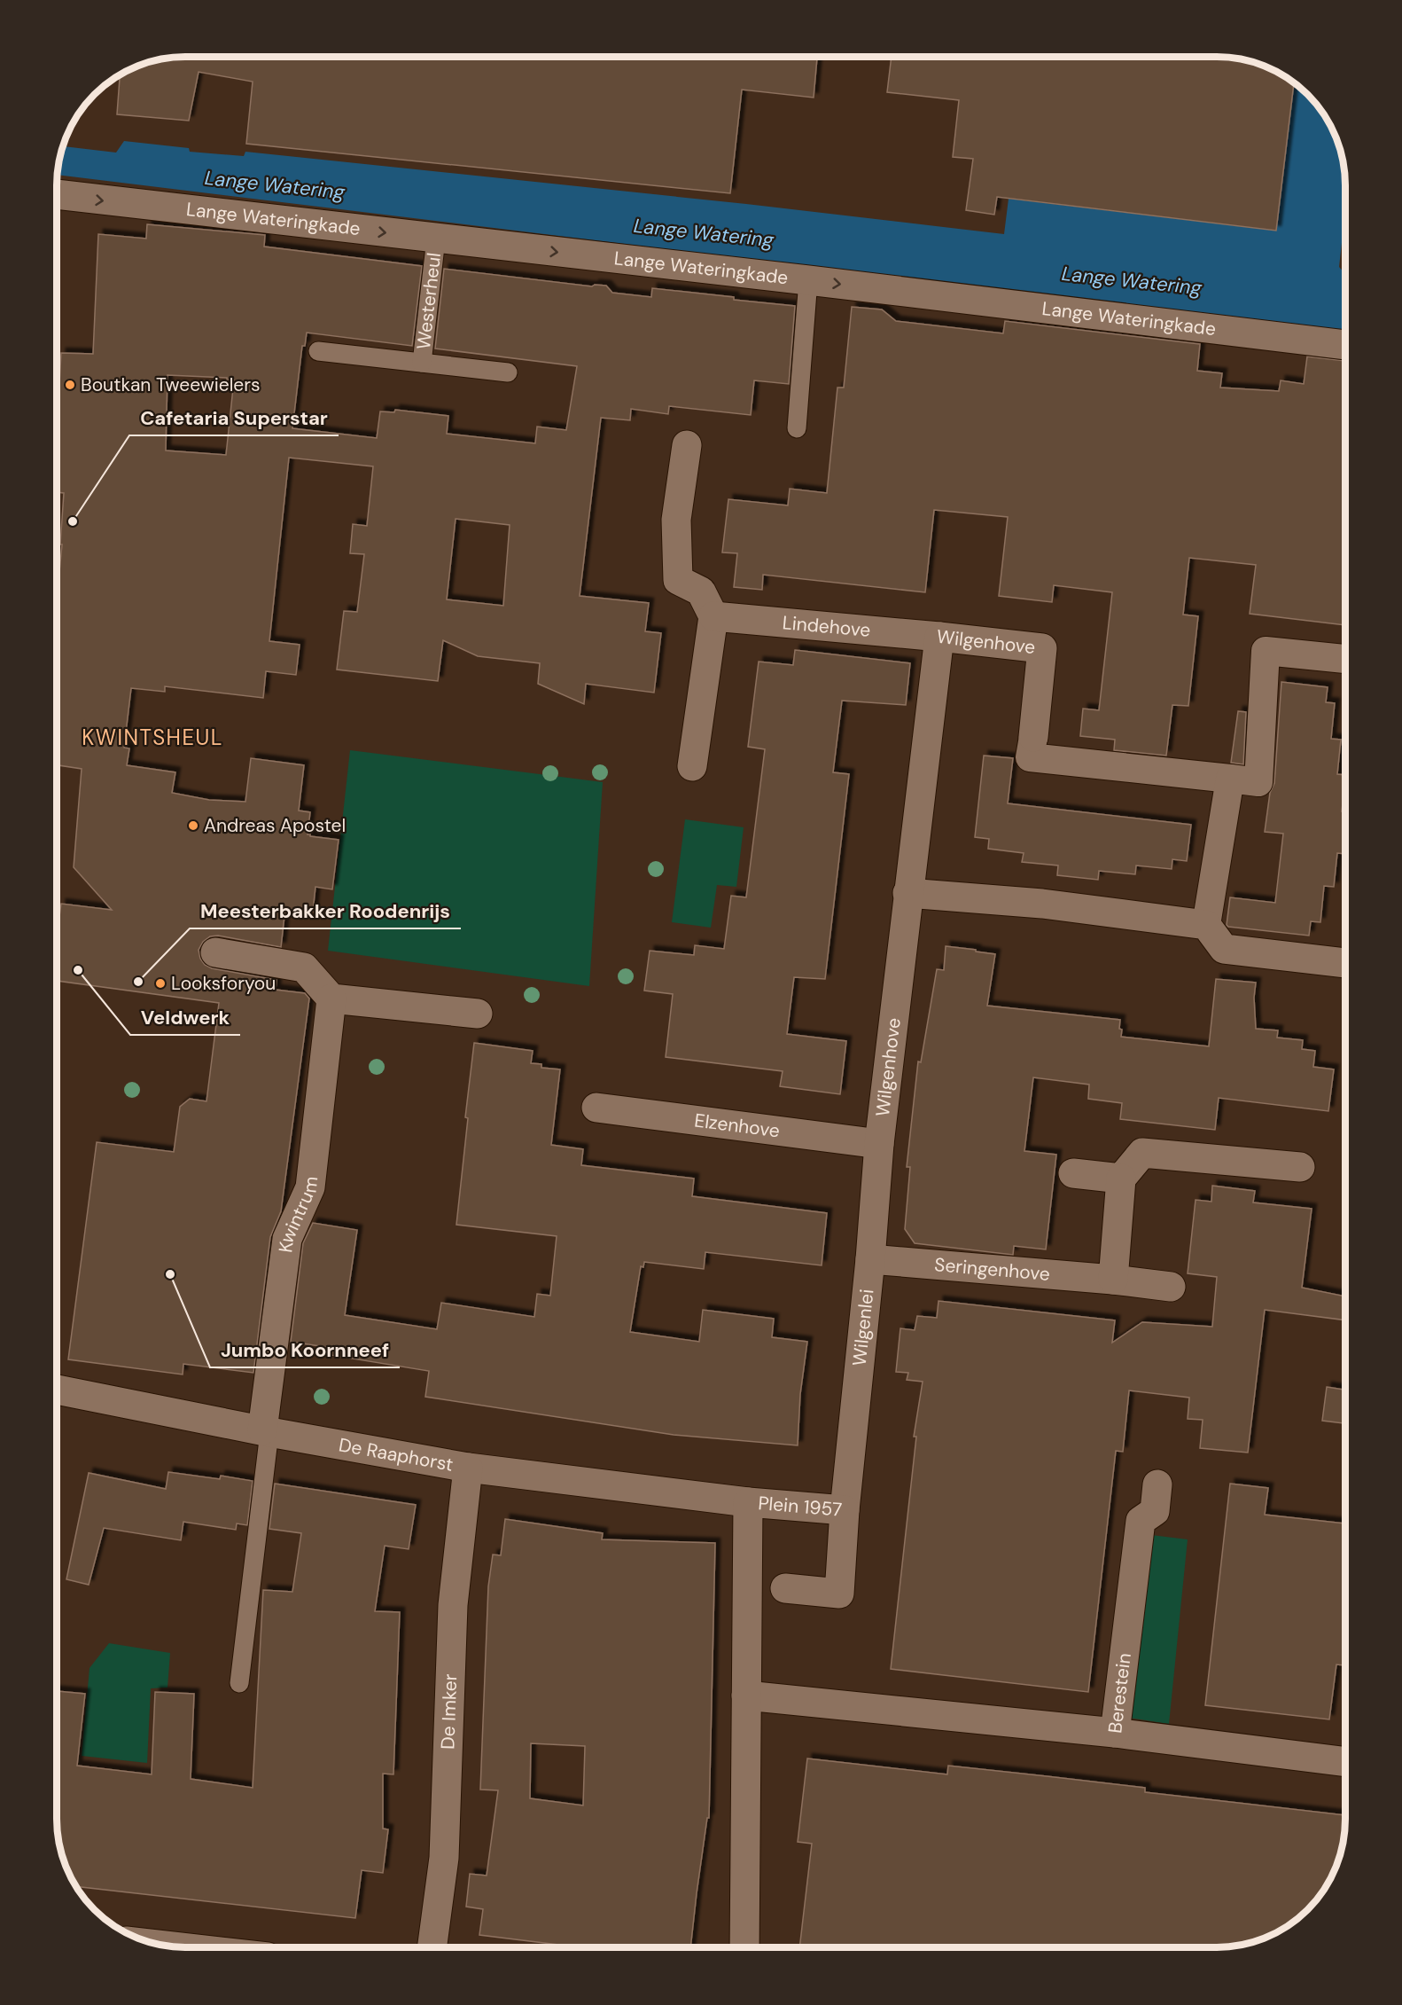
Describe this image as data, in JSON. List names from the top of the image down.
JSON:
{
  "streets": {
    "street": [
      "Lange Wateringkade",
      "Lindehove",
      "Wilgenhove",
      "Elzenhove",
      "Kwintrum",
      "Seringenhove",
      "Wilgenlei",
      "De Raaphorst",
      "Plein 1957",
      "Berestein",
      "De Imker"
    ],
    "lane": ["Westerheul"]
  },
  "crossings": [
    ["Lange Wateringkade", "Westerheul"],
    ["Lindehove", "Wilgenhove"],
    ["Wilgenhove", "Elzenhove"],
    ["Wilgenhove", "Wilgenlei"],
    ["Elzenhove", "Wilgenlei"],
    ["Kwintrum", "De Raaphorst"],
    ["Seringenhove", "Wilgenlei"],
    ["Wilgenlei", "Plein 1957"],
    ["De Raaphorst", "Plein 1957"],
    ["De Raaphorst", "De Imker"]
  ],
  "one_way": ["Lange Wateringkade"],
  "districts": ["KWINTSHEUL"],
  "water": ["Lange Watering"],
  "places": [
    "Boutkan Tweewielers",
    "Cafetaria Superstar",
    "Andreas Apostel",
    "Veldwerk",
    "Meesterbakker Roodenrijs",
    "Looksforyou",
    "Jumbo Koornneef"
  ]
}
